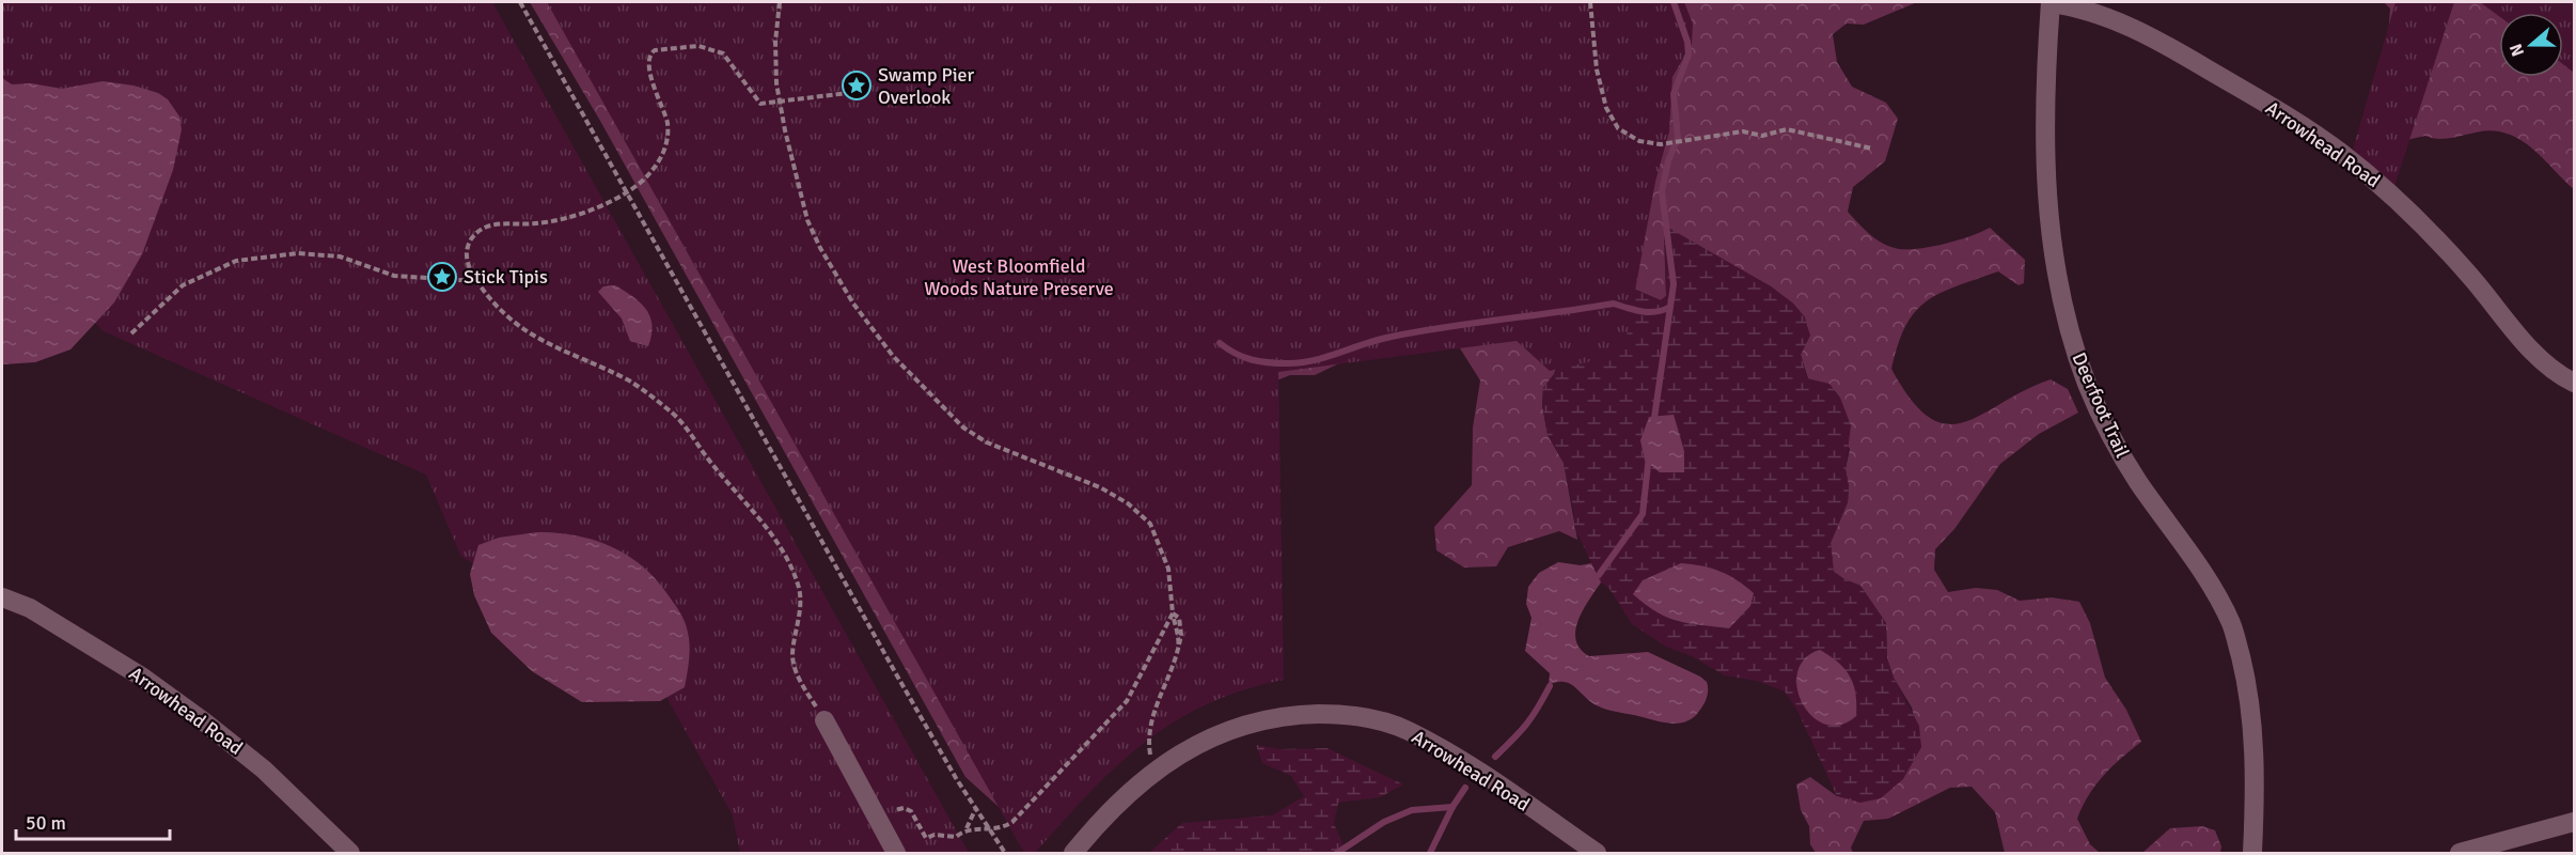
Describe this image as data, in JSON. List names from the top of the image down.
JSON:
{
  "streets": {
    "street": ["Arrowhead Road", "Deerfoot Trail"]
  },
  "crossings": [
    ["Arrowhead Road", "Deerfoot Trail"]
  ],
  "parks": ["West Bloomfield Woods Nature Preserve"],
  "places": {
    "place": ["Swamp Pier Overlook", "Stick Tipis"]
  },
  "scale_bar": "50 m",
  "north": "left"
}
